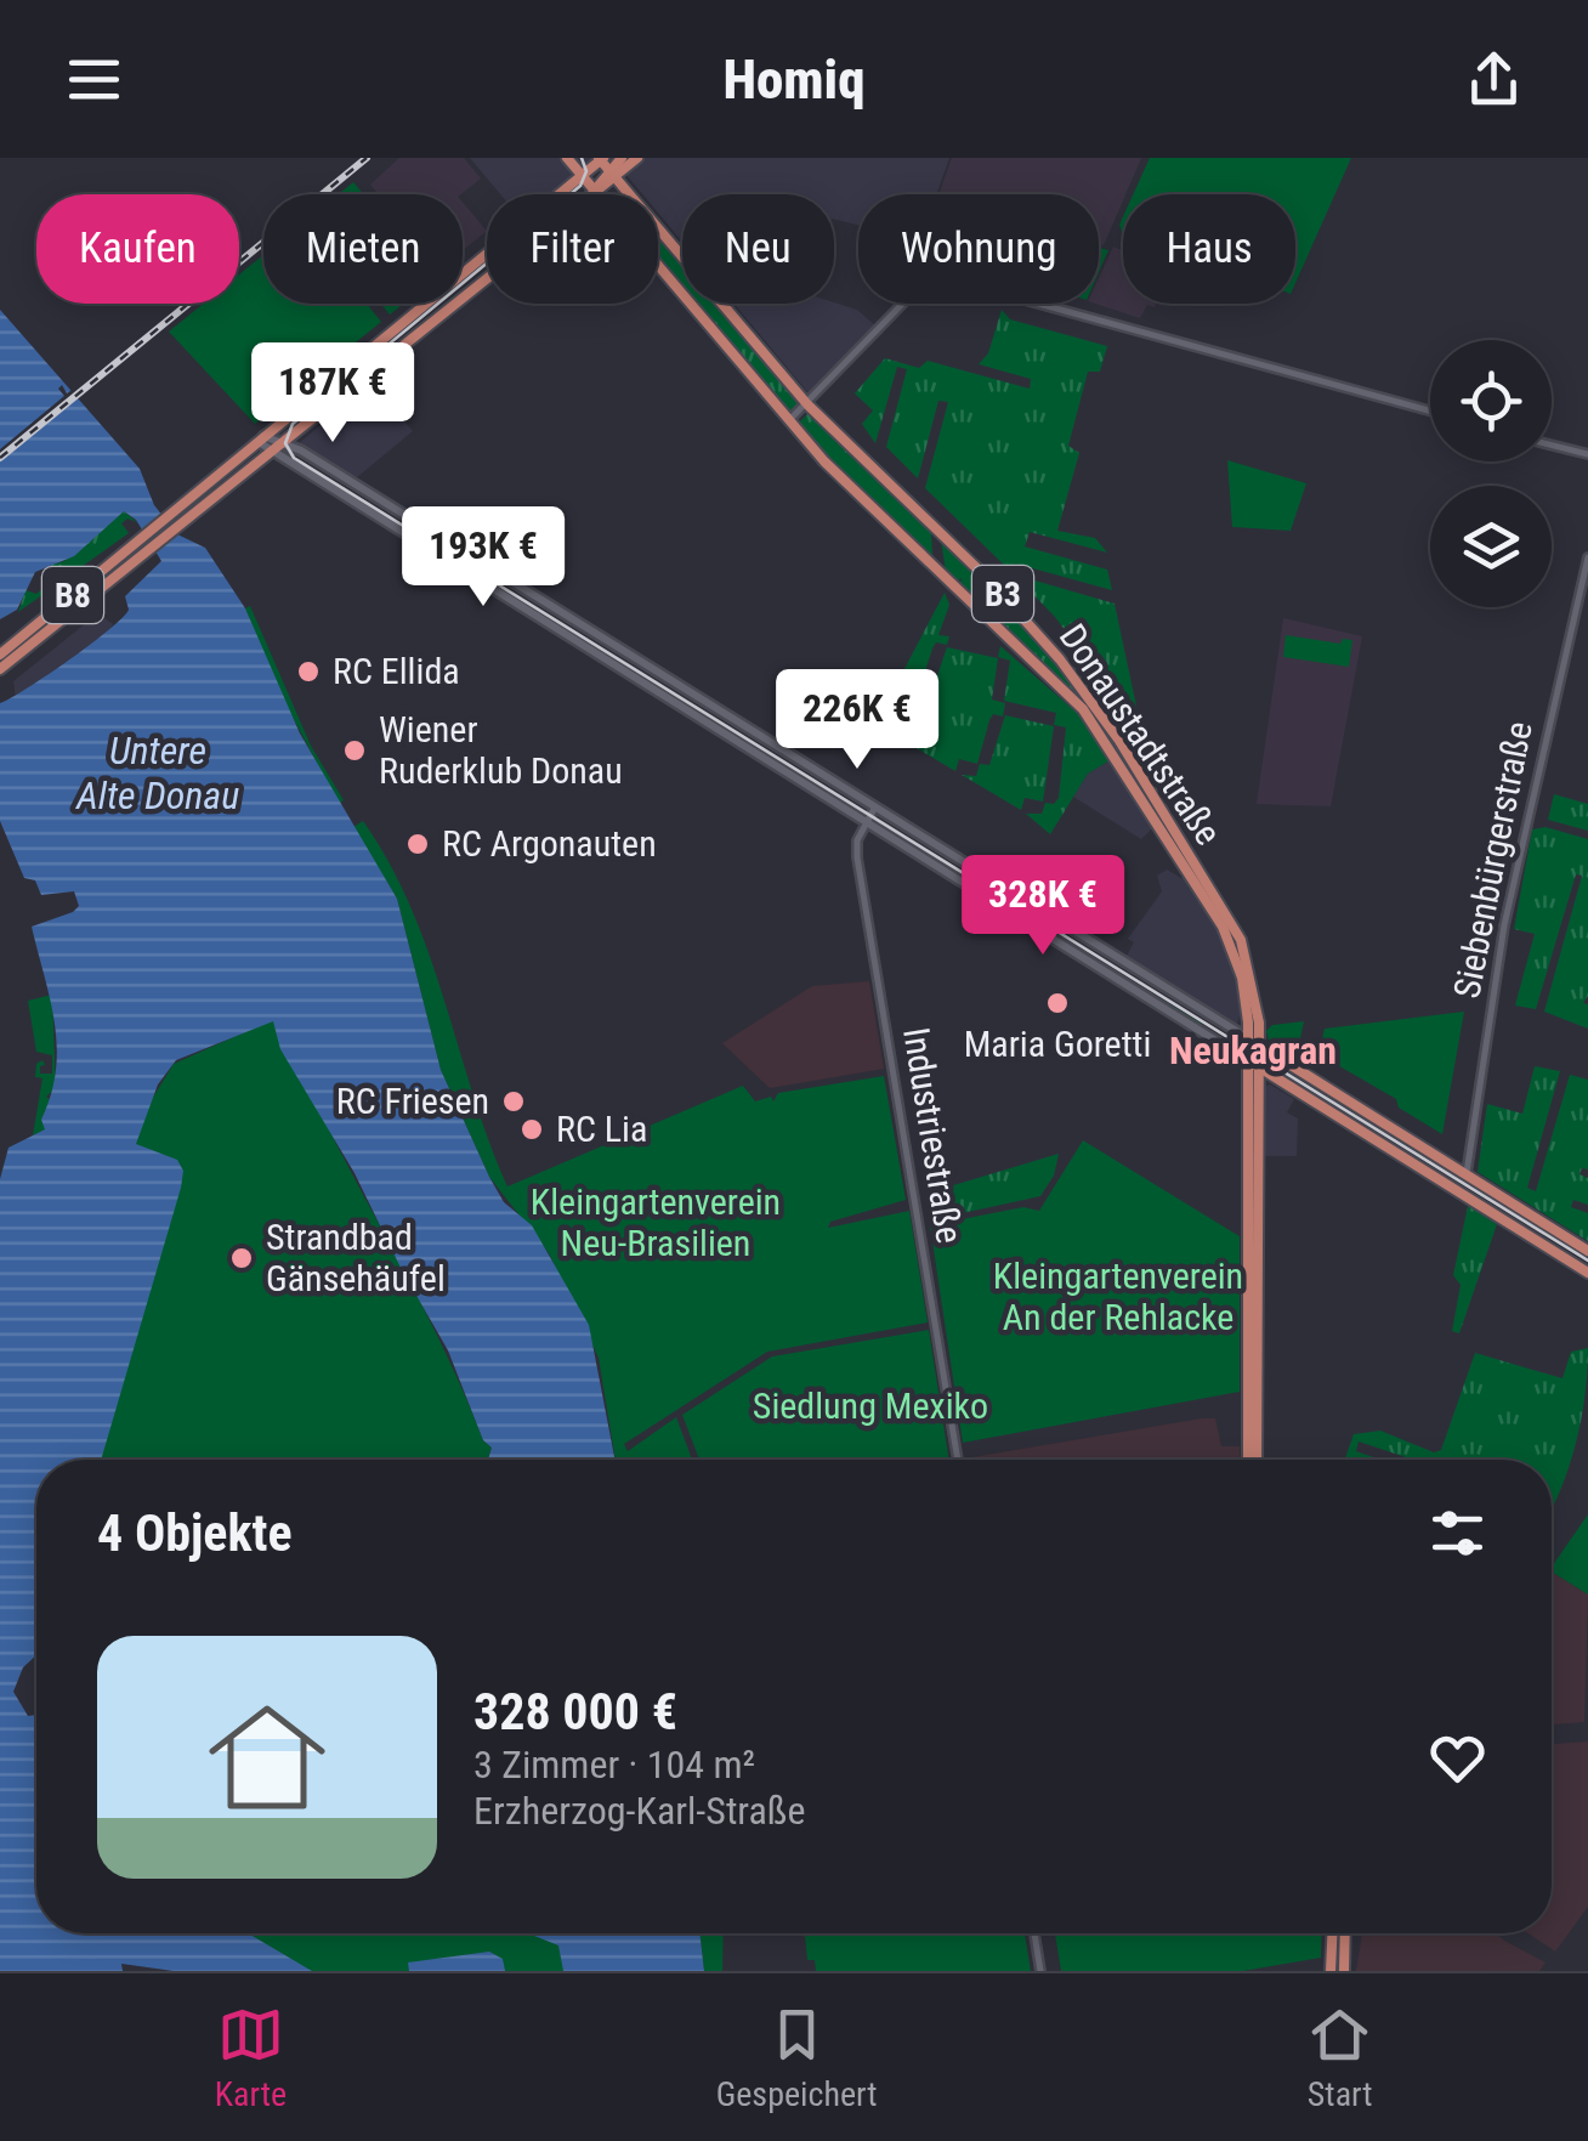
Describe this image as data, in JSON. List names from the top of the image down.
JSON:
{
  "streets": {
    "main road": ["B3", "B8", "Donaustadtstraße"],
    "street": ["Siebenbürgerstraße", "Industriestraße"]
  },
  "crossings": [
    ["B3", "B8"],
    ["B3", "Donaustadtstraße"],
    ["B8", "Donaustadtstraße"]
  ],
  "districts": ["Neukagran"],
  "water": ["Untere Alte Donau"],
  "parks": ["Kleingartenverein Neu-Brasilien", "Kleingartenverein An der Rehlacke", "Siedlung Mexiko"],
  "places": [
    "RC Ellida",
    "Wiener Ruderklub Donau",
    "RC Argonauten",
    "Maria Goretti",
    "RC Friesen",
    "RC Lia",
    "Strandbad Gänsehäufel"
  ],
  "page": {
    "header": "Homiq",
    "chip": [
      "Kaufen",
      "Mieten",
      "Filter",
      "Neu",
      "Wohnung",
      "Haus"
    ],
    "price": [
      "187K €",
      "193K €",
      "226K €",
      "328K €"
    ],
    "heading": "4 Objekte",
    "list": [
      {
        "name": "328 000 €",
        "note": "3 Zimmer · 104 m² · Erzherzog-Karl-Straße"
      }
    ],
    "tabs": ["Karte", "Gespeichert", "Start"]
  }
}
